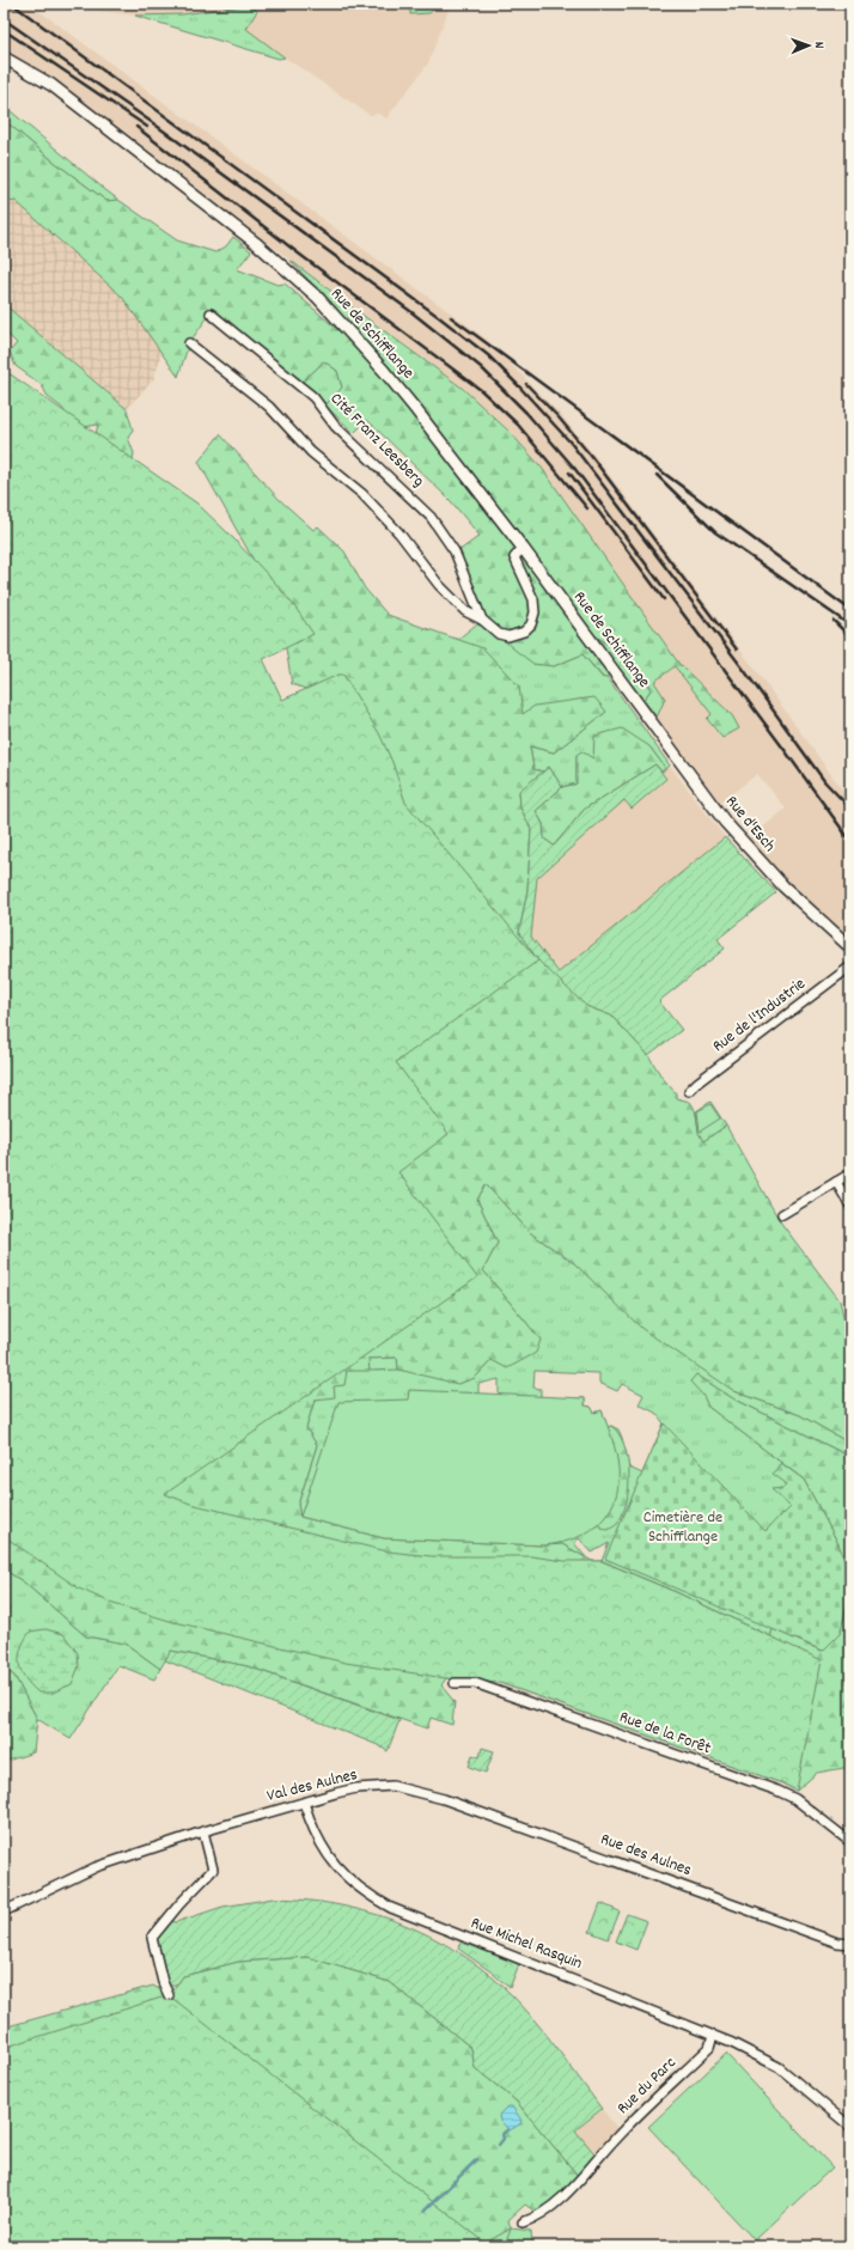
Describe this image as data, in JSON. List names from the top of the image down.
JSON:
{
  "streets": {
    "street": [
      "Rue de Schifflange",
      "Cité Franz Leesberg",
      "Rue d'Esch",
      "Rue de l'Industrie",
      "Rue de la Forêt",
      "Val des Aulnes",
      "Rue des Aulnes",
      "Rue Michel Rasquin",
      "Rue du Parc"
    ]
  },
  "crossings": [
    ["Rue de Schifflange", "Cité Franz Leesberg"],
    ["Rue de Schifflange", "Rue d'Esch"],
    ["Val des Aulnes", "Rue des Aulnes"],
    ["Val des Aulnes", "Rue Michel Rasquin"],
    ["Rue Michel Rasquin", "Rue du Parc"]
  ],
  "parks": ["Cimetière de Schifflange"],
  "north": "right"
}
